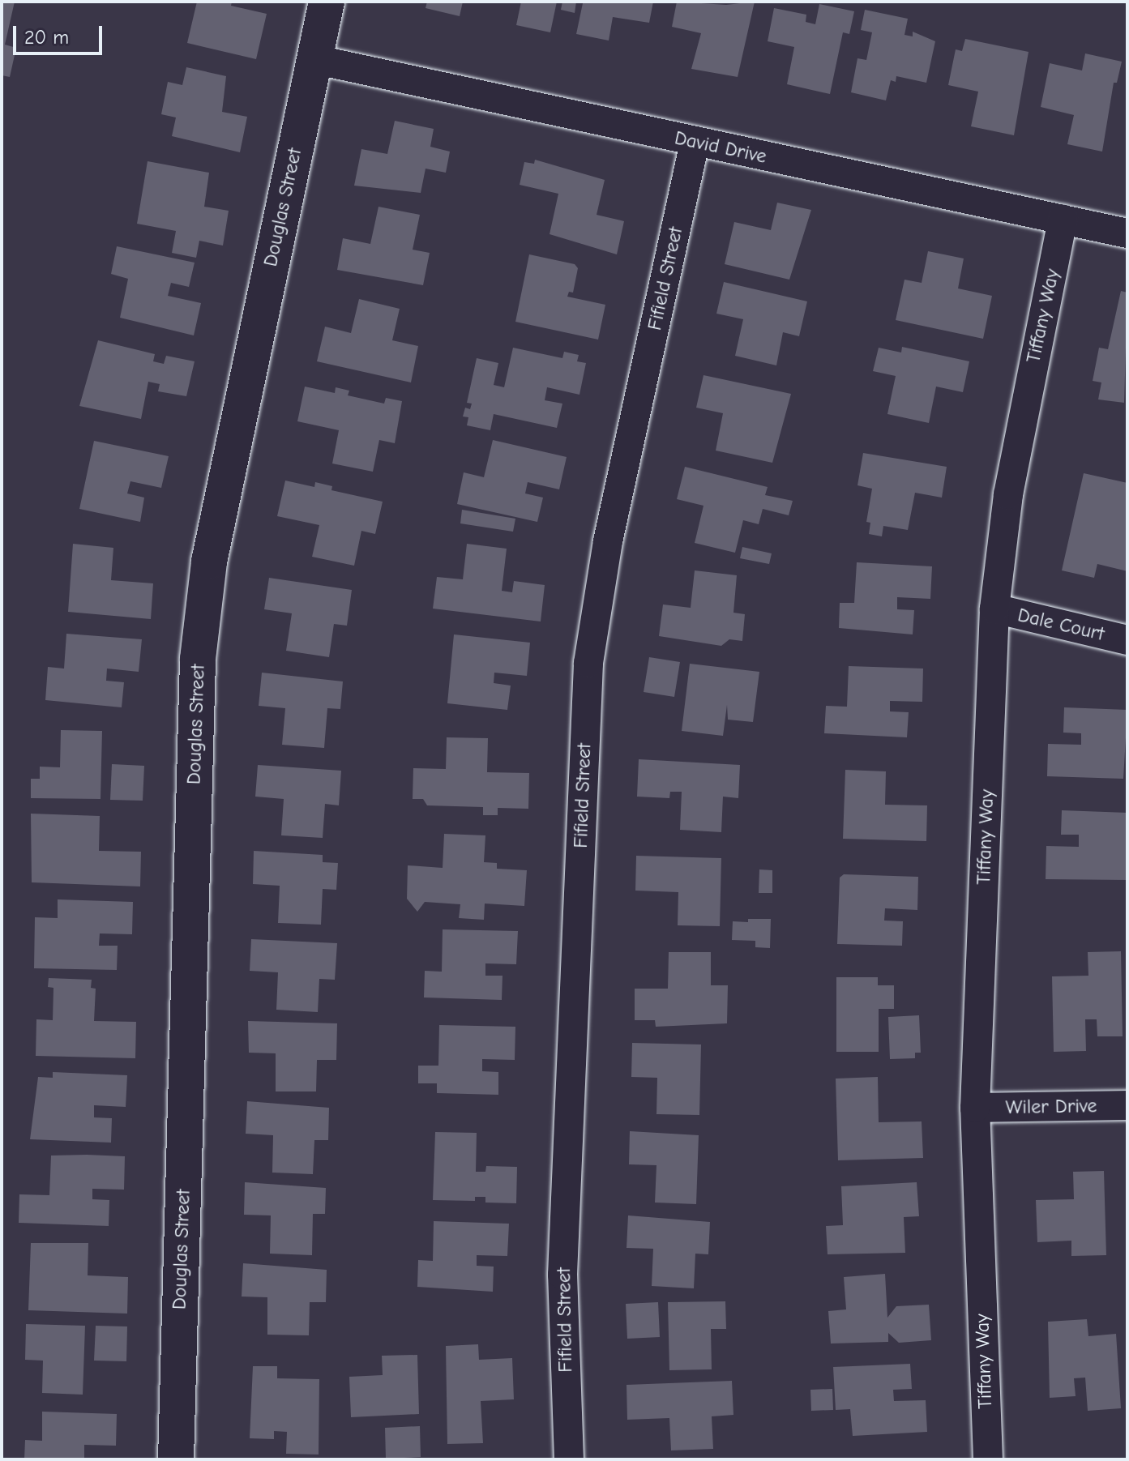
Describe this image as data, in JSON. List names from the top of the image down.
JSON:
{
  "streets": {
    "street": [
      "David Drive",
      "Douglas Street",
      "Fifield Street",
      "Tiffany Way",
      "Dale Court",
      "Wiler Drive"
    ]
  },
  "crossings": [
    ["David Drive", "Douglas Street"],
    ["David Drive", "Fifield Street"],
    ["David Drive", "Tiffany Way"],
    ["Tiffany Way", "Dale Court"],
    ["Tiffany Way", "Wiler Drive"]
  ],
  "scale_bar": "20 m"
}
